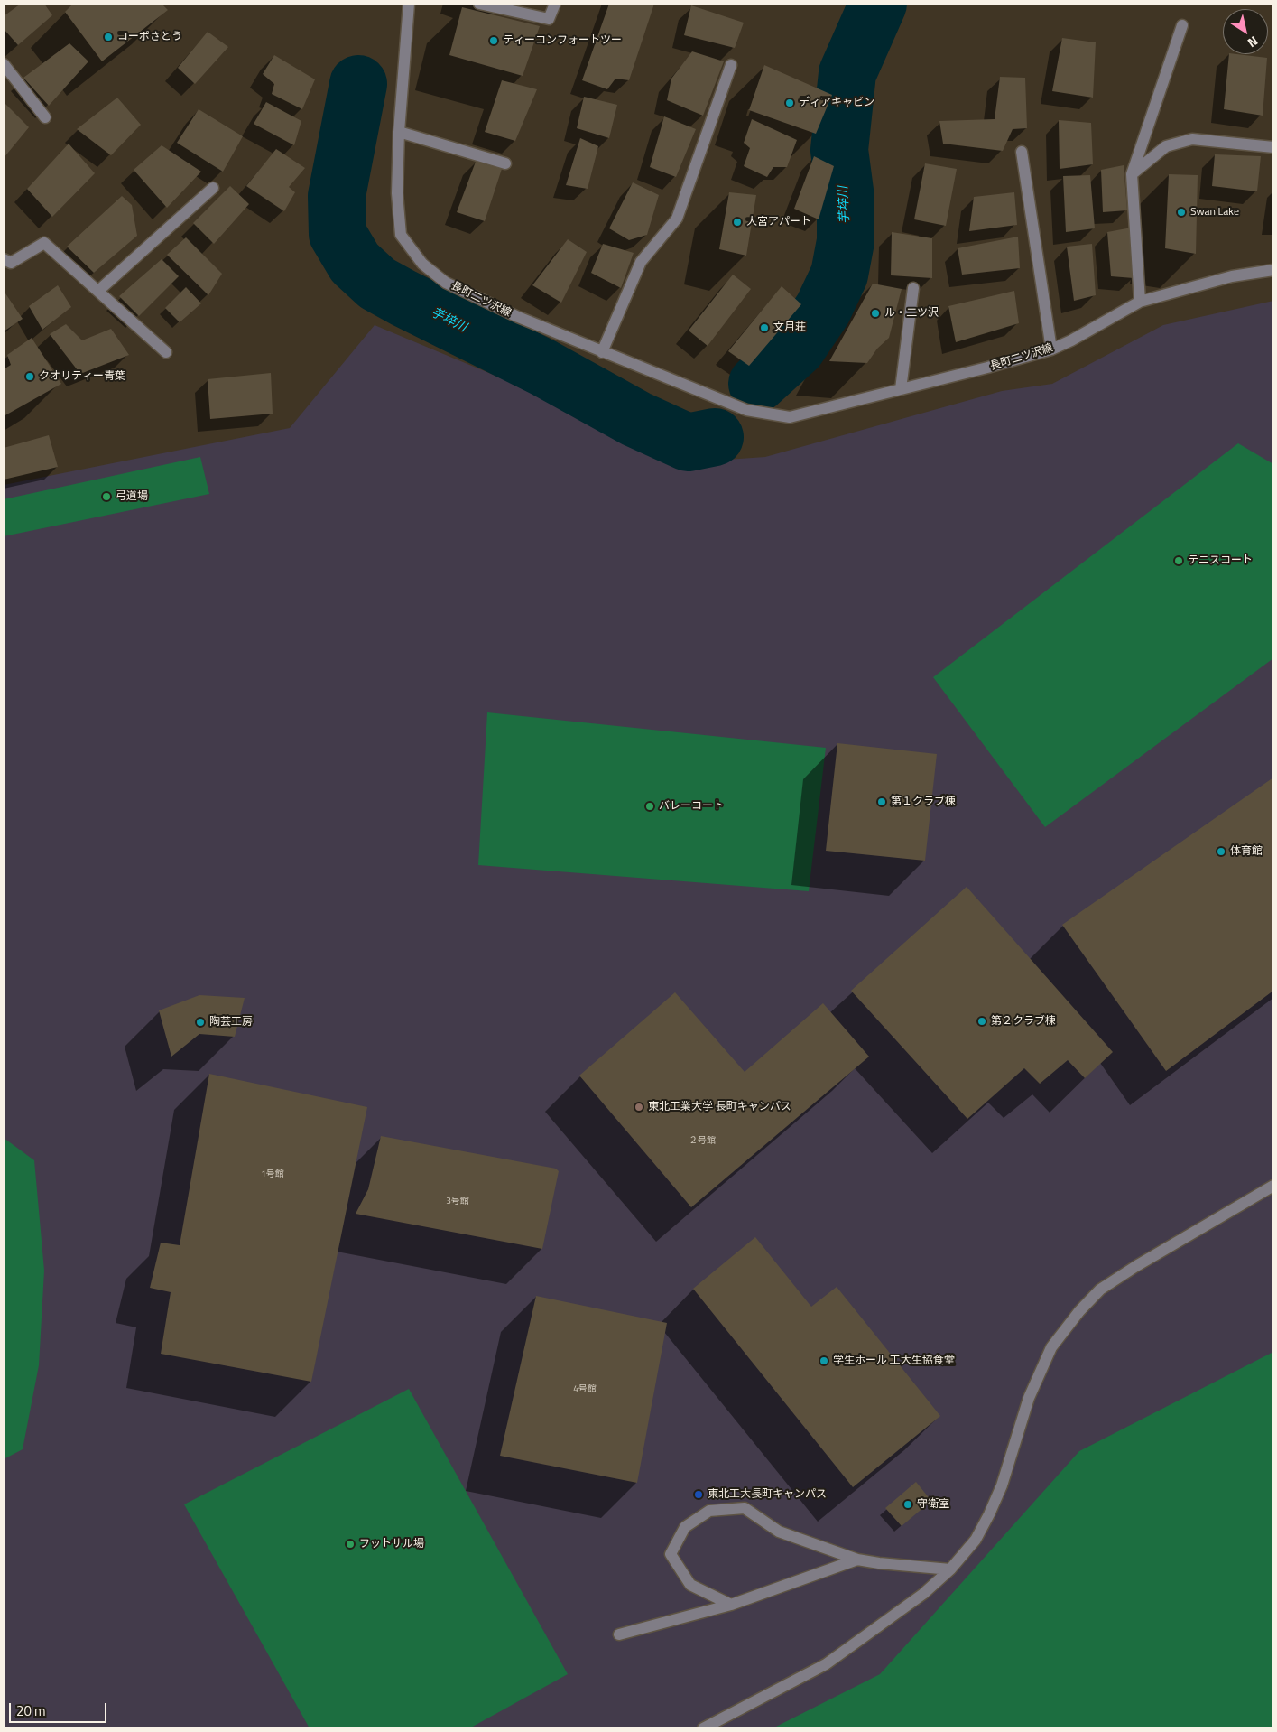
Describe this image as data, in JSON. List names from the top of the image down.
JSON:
{
  "streets": {
    "street": ["長町二ツ沢線"]
  },
  "water": ["芋埣川"],
  "places": [
    "コーポさとう",
    "ティーコンフォートツー",
    "ディアキャビン",
    "Swan Lake",
    "大宮アパート",
    "ル・二ツ沢",
    "文月荘",
    "クオリティー青葉",
    "弓道場",
    "テニスコート",
    "第１クラブ棟",
    "バレーコート",
    "体育館",
    "第２クラブ棟",
    "陶芸工房",
    "東北工業大学 長町キャンパス",
    "学生ホール 工大生協食堂",
    "東北工大長町キャンパス",
    "守衛室",
    "フットサル場"
  ],
  "house_numbers": [
    "２号館",
    "1号館",
    "3号館",
    "4号館"
  ],
  "scale_bar": "20 m",
  "north": "bottom right"
}
